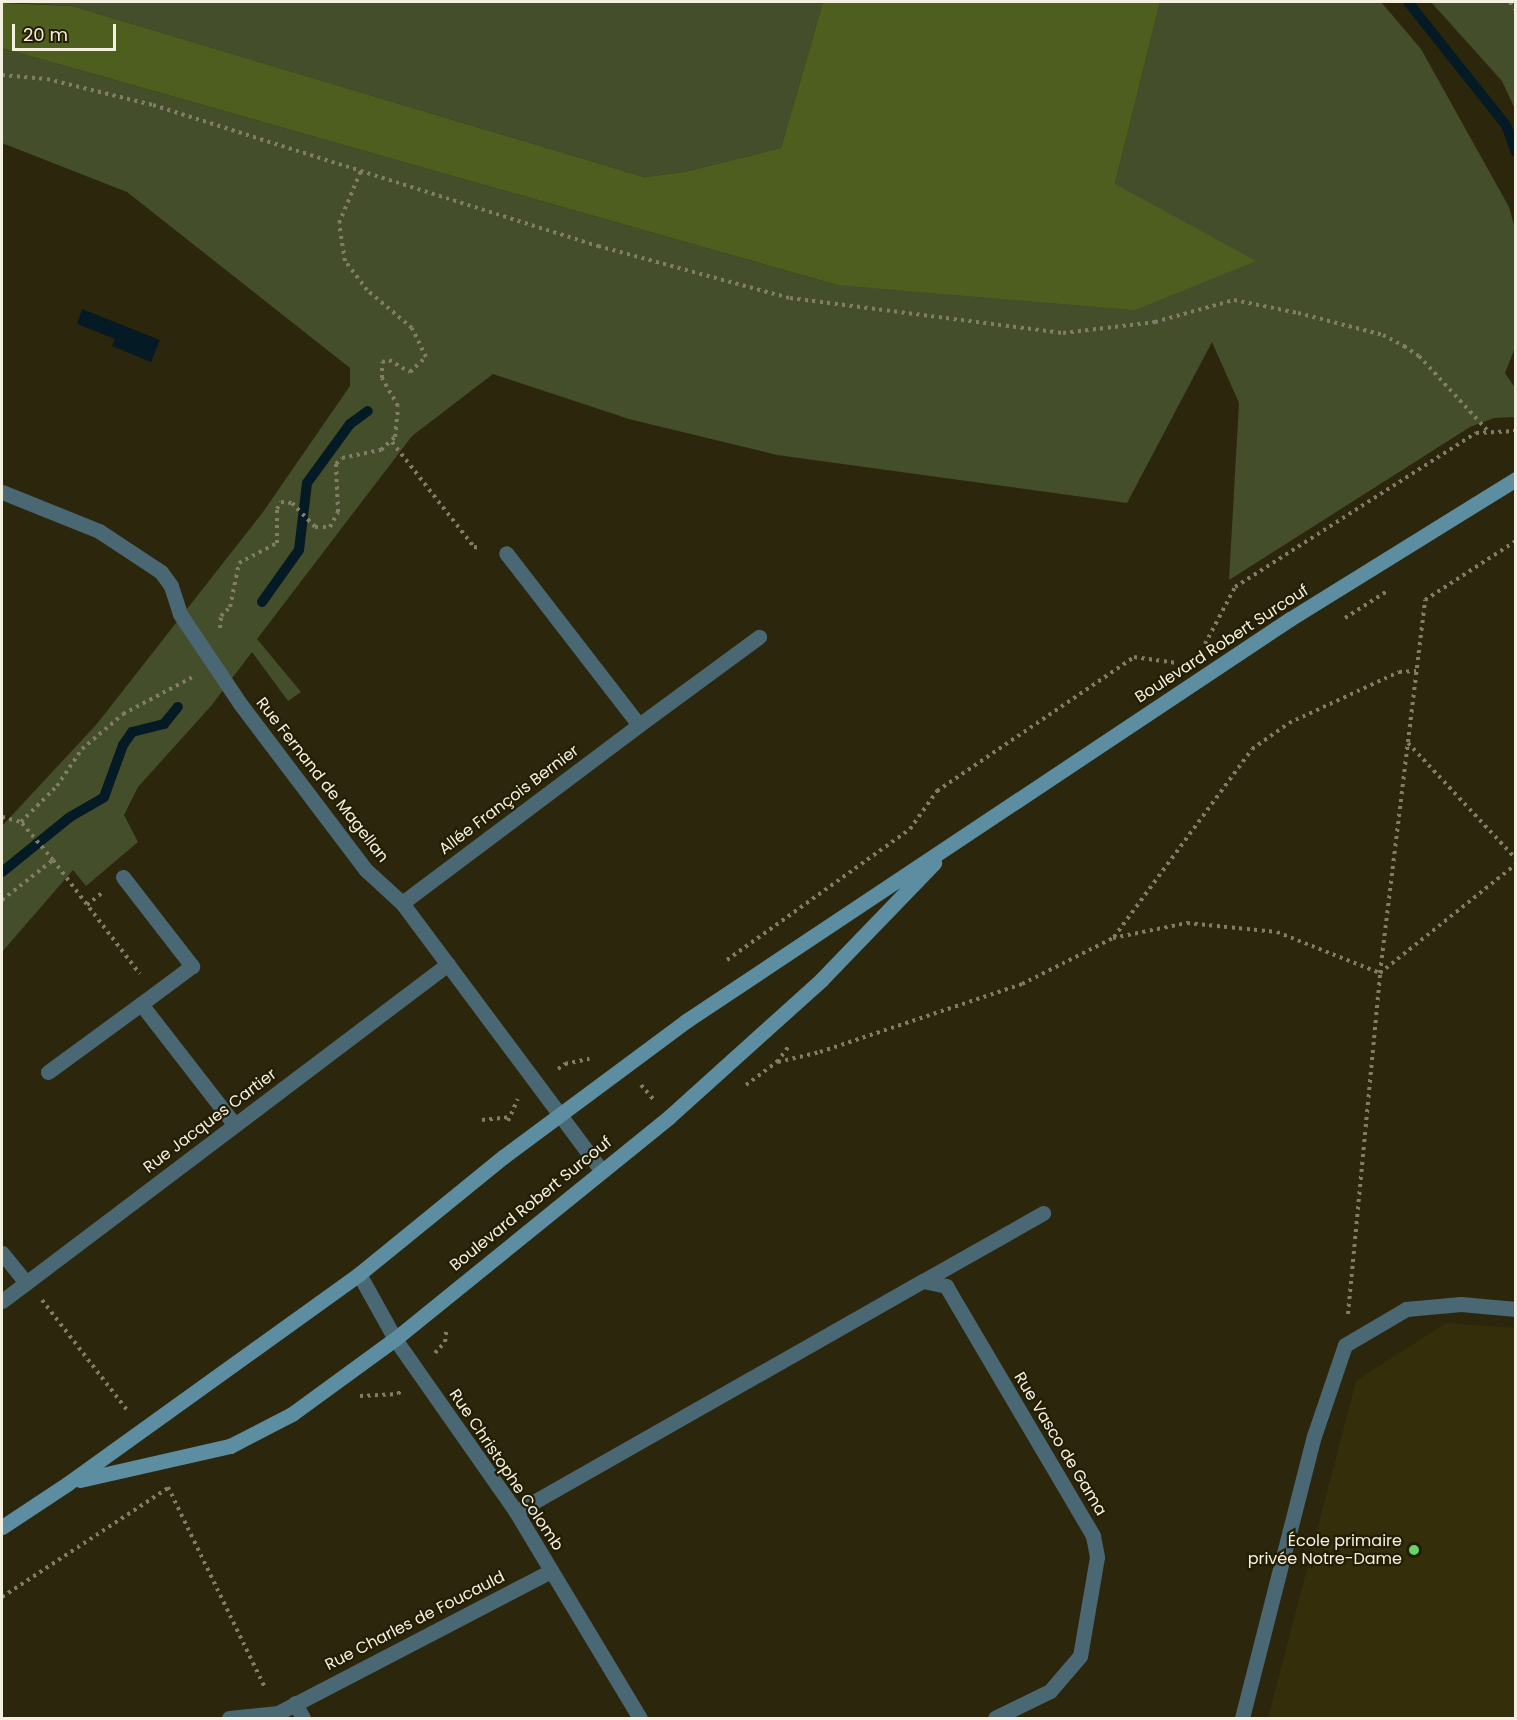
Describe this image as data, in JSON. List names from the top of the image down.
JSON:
{
  "streets": {
    "street": [
      "Boulevard Robert Surcouf",
      "Rue Fernand de Magellan",
      "Allée François Bernier",
      "Rue Jacques Cartier",
      "Rue Vasco de Gama",
      "Rue Christophe Colomb",
      "Rue Charles de Foucauld"
    ]
  },
  "crossings": [
    ["Boulevard Robert Surcouf", "Rue Fernand de Magellan"],
    ["Boulevard Robert Surcouf", "Rue Christophe Colomb"],
    ["Rue Fernand de Magellan", "Allée François Bernier"],
    ["Rue Fernand de Magellan", "Rue Jacques Cartier"],
    ["Rue Christophe Colomb", "Rue Charles de Foucauld"]
  ],
  "places": ["École primaire privée Notre-Dame"],
  "scale_bar": "20 m"
}
